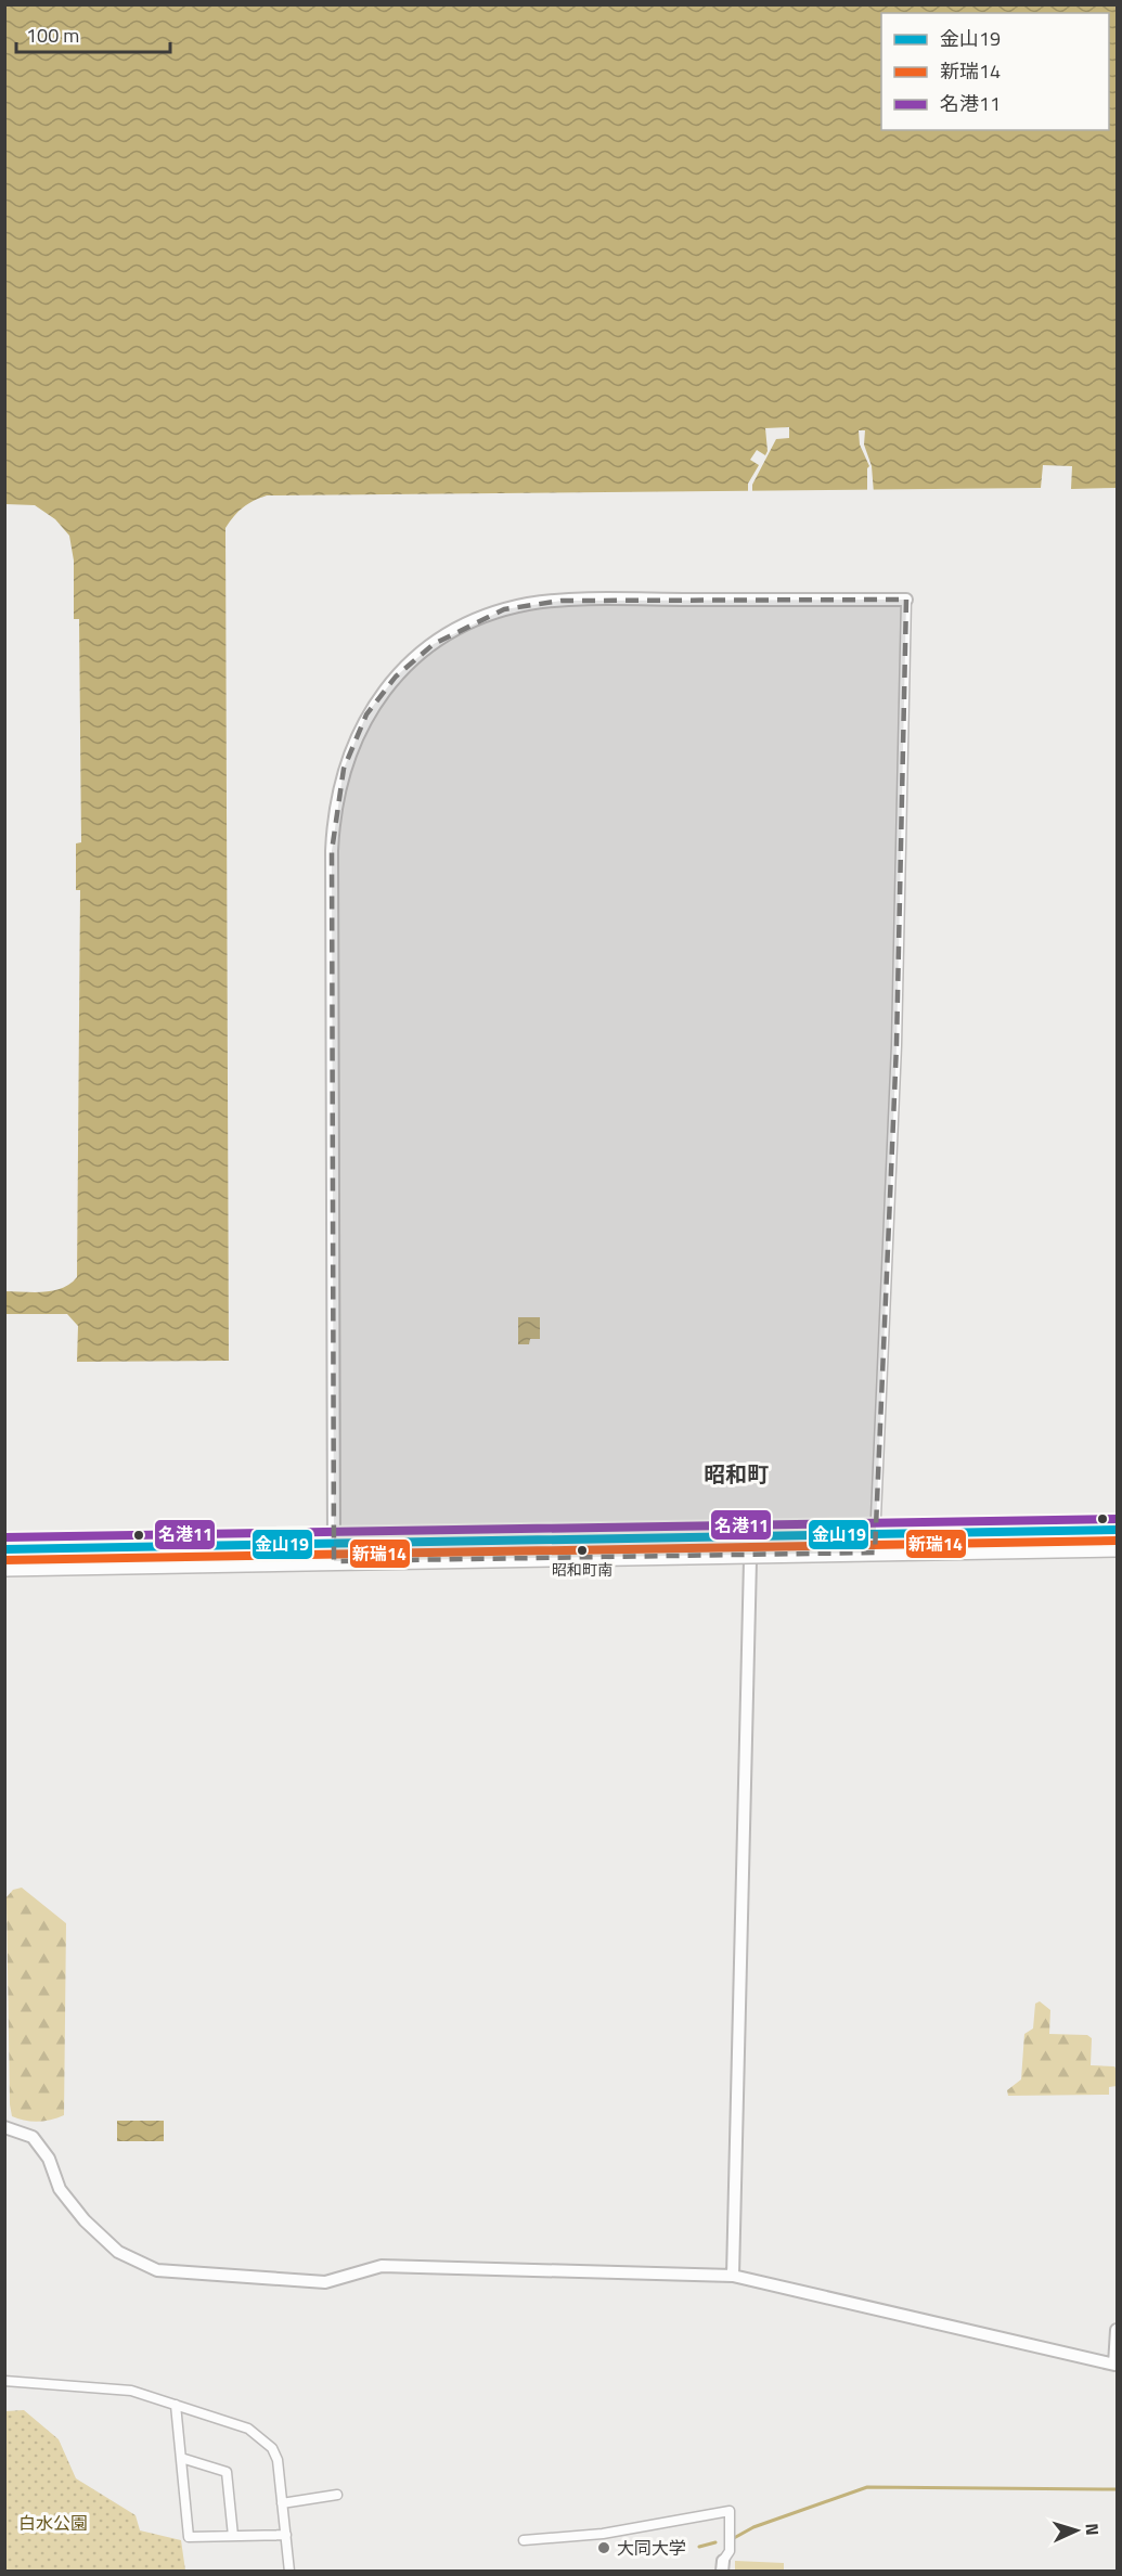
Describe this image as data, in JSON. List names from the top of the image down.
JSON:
{
  "districts": ["昭和町"],
  "parks": ["白水公園"],
  "places": ["昭和町南", "大同大学"],
  "lines": ["transit line 名港11", "transit line 金山19", "transit line 新瑞14"],
  "legend": ["金山19", "新瑞14", "名港11"],
  "scale_bar": "100 m",
  "north": "right"
}
